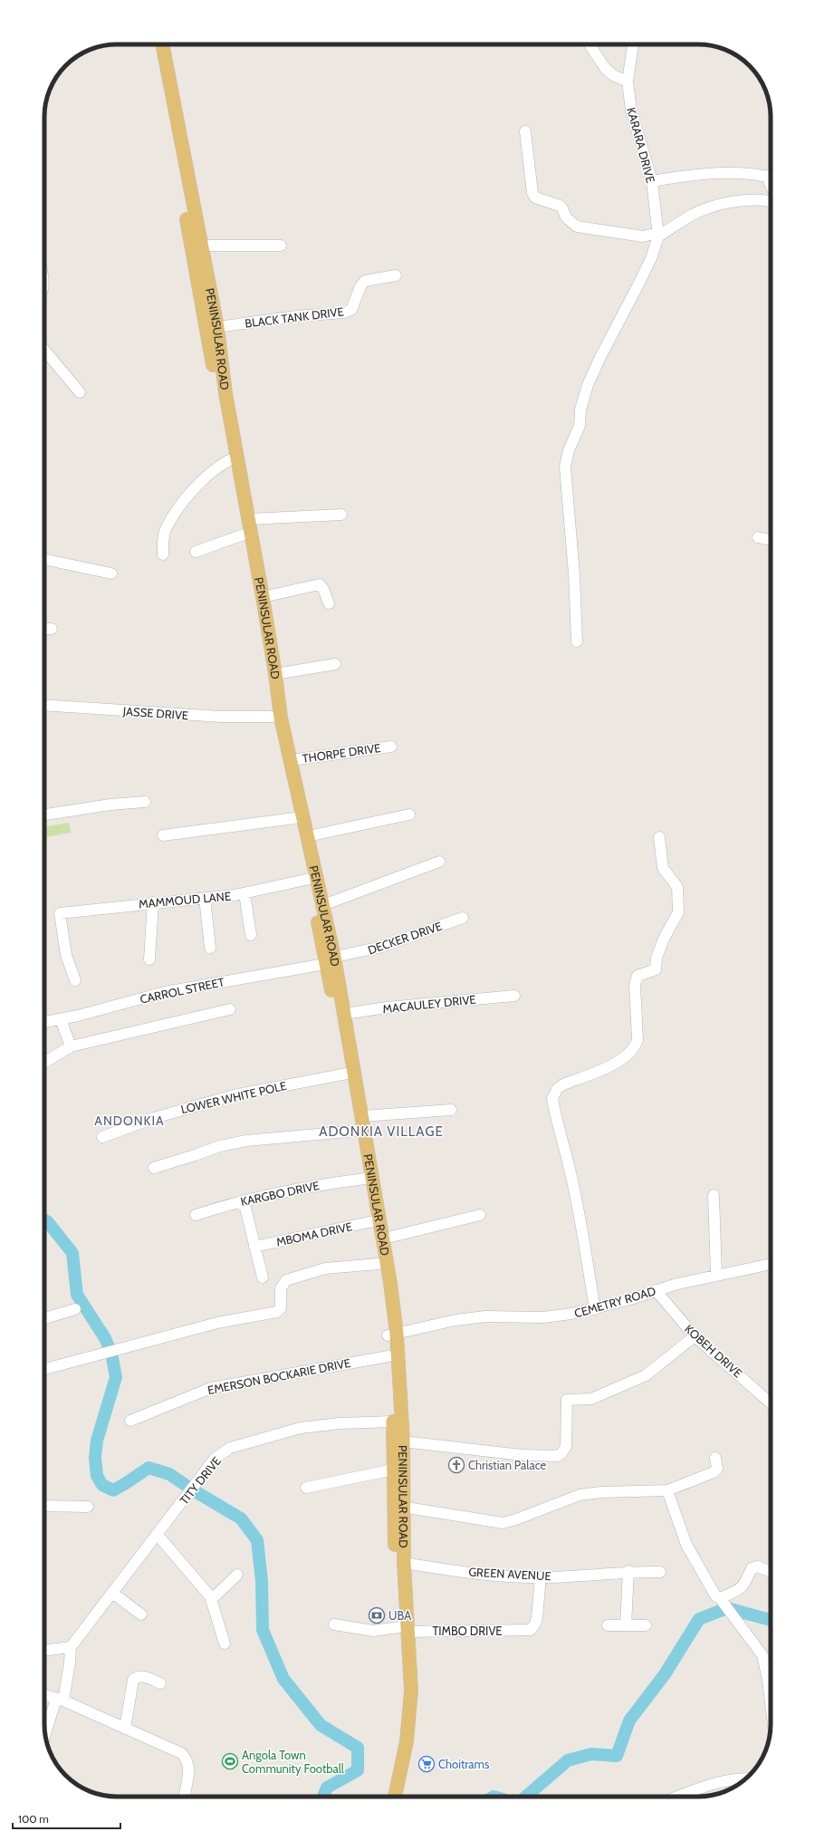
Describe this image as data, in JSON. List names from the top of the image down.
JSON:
{
  "streets": {
    "main road": ["PENINSULAR ROAD"],
    "street": [
      "KARARA DRIVE",
      "BLACK TANK DRIVE",
      "JASSE DRIVE",
      "THORPE DRIVE",
      "MAMMOUD LANE",
      "DECKER DRIVE",
      "CARROL STREET",
      "MACAULEY DRIVE",
      "LOWER WHITE POLE",
      "KARGBO DRIVE",
      "MBOMA DRIVE",
      "CEMETRY ROAD",
      "KOBEH DRIVE",
      "EMERSON BOCKARIE DRIVE",
      "TITY DRIVE",
      "GREEN AVENUE",
      "TIMBO DRIVE"
    ]
  },
  "crossings": [
    ["BLACK TANK DRIVE", "PENINSULAR ROAD"],
    ["PENINSULAR ROAD", "JASSE DRIVE"],
    ["PENINSULAR ROAD", "THORPE DRIVE"],
    ["PENINSULAR ROAD", "MAMMOUD LANE"],
    ["PENINSULAR ROAD", "DECKER DRIVE"],
    ["PENINSULAR ROAD", "CARROL STREET"],
    ["PENINSULAR ROAD", "MACAULEY DRIVE"],
    ["PENINSULAR ROAD", "LOWER WHITE POLE"],
    ["PENINSULAR ROAD", "KARGBO DRIVE"],
    ["PENINSULAR ROAD", "MBOMA DRIVE"],
    ["PENINSULAR ROAD", "CEMETRY ROAD"],
    ["PENINSULAR ROAD", "EMERSON BOCKARIE DRIVE"],
    ["PENINSULAR ROAD", "TITY DRIVE"],
    ["PENINSULAR ROAD", "GREEN AVENUE"],
    ["PENINSULAR ROAD", "TIMBO DRIVE"],
    ["DECKER DRIVE", "CARROL STREET"],
    ["CEMETRY ROAD", "KOBEH DRIVE"],
    ["GREEN AVENUE", "TIMBO DRIVE"]
  ],
  "districts": ["ANDONKIA", "ADONKIA VILLAGE"],
  "places": {
    "church": ["Christian Palace"],
    "bank": ["UBA"],
    "sports": ["Angola Town Community Football"],
    "supermarket": ["Choitrams"]
  },
  "scale_bar": "100 m"
}
